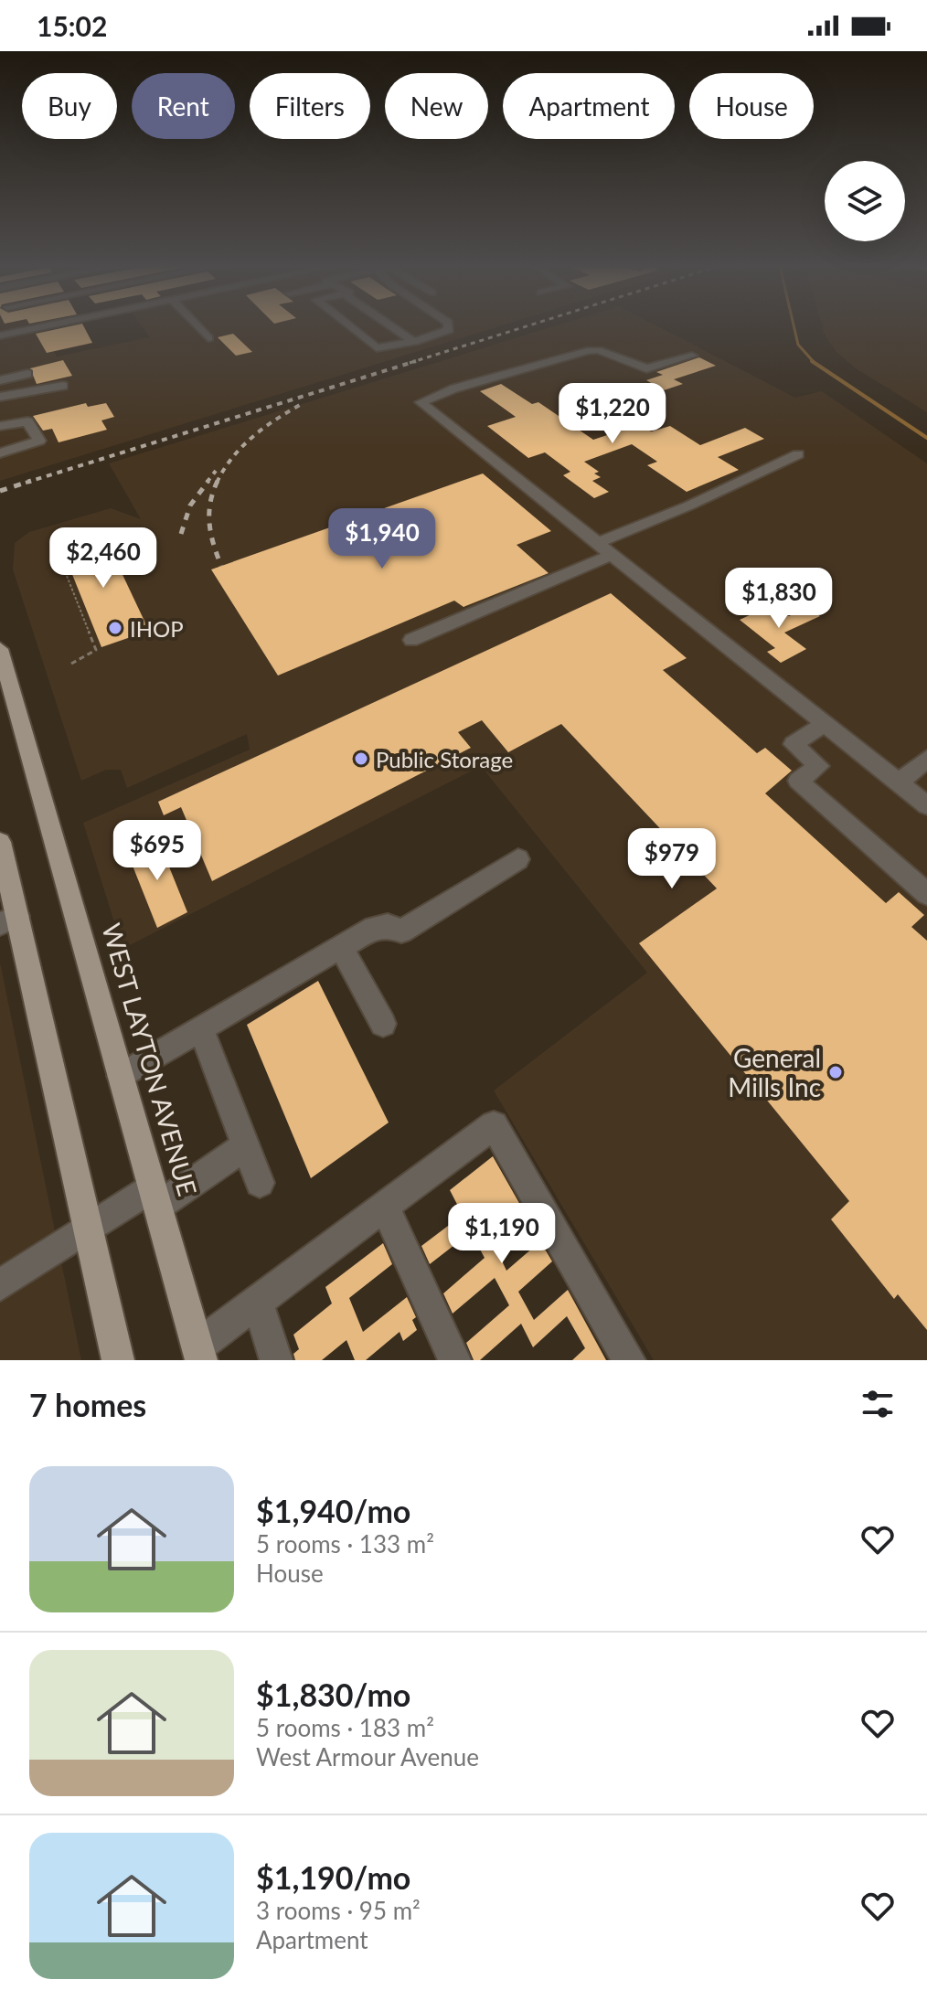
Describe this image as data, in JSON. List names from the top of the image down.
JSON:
{
  "streets": {
    "main road": ["WEST LAYTON AVENUE"]
  },
  "places": ["IHOP", "Public Storage", "General Mills Inc"],
  "page": {
    "status": "15:02",
    "chip": [
      "Buy",
      "Rent",
      "Filters",
      "New",
      "Apartment",
      "House"
    ],
    "price": [
      "$1,220",
      "$1,940",
      "$2,460",
      "$1,830",
      "$695",
      "$979",
      "$1,190"
    ],
    "heading": "7 homes",
    "list": [
      {
        "name": "$1,940/mo",
        "note": "5 rooms · 133 m² · House"
      },
      {
        "name": "$1,830/mo",
        "note": "5 rooms · 183 m² · West Armour Avenue"
      },
      {
        "name": "$1,190/mo",
        "note": "3 rooms · 95 m² · Apartment"
      }
    ]
  }
}
